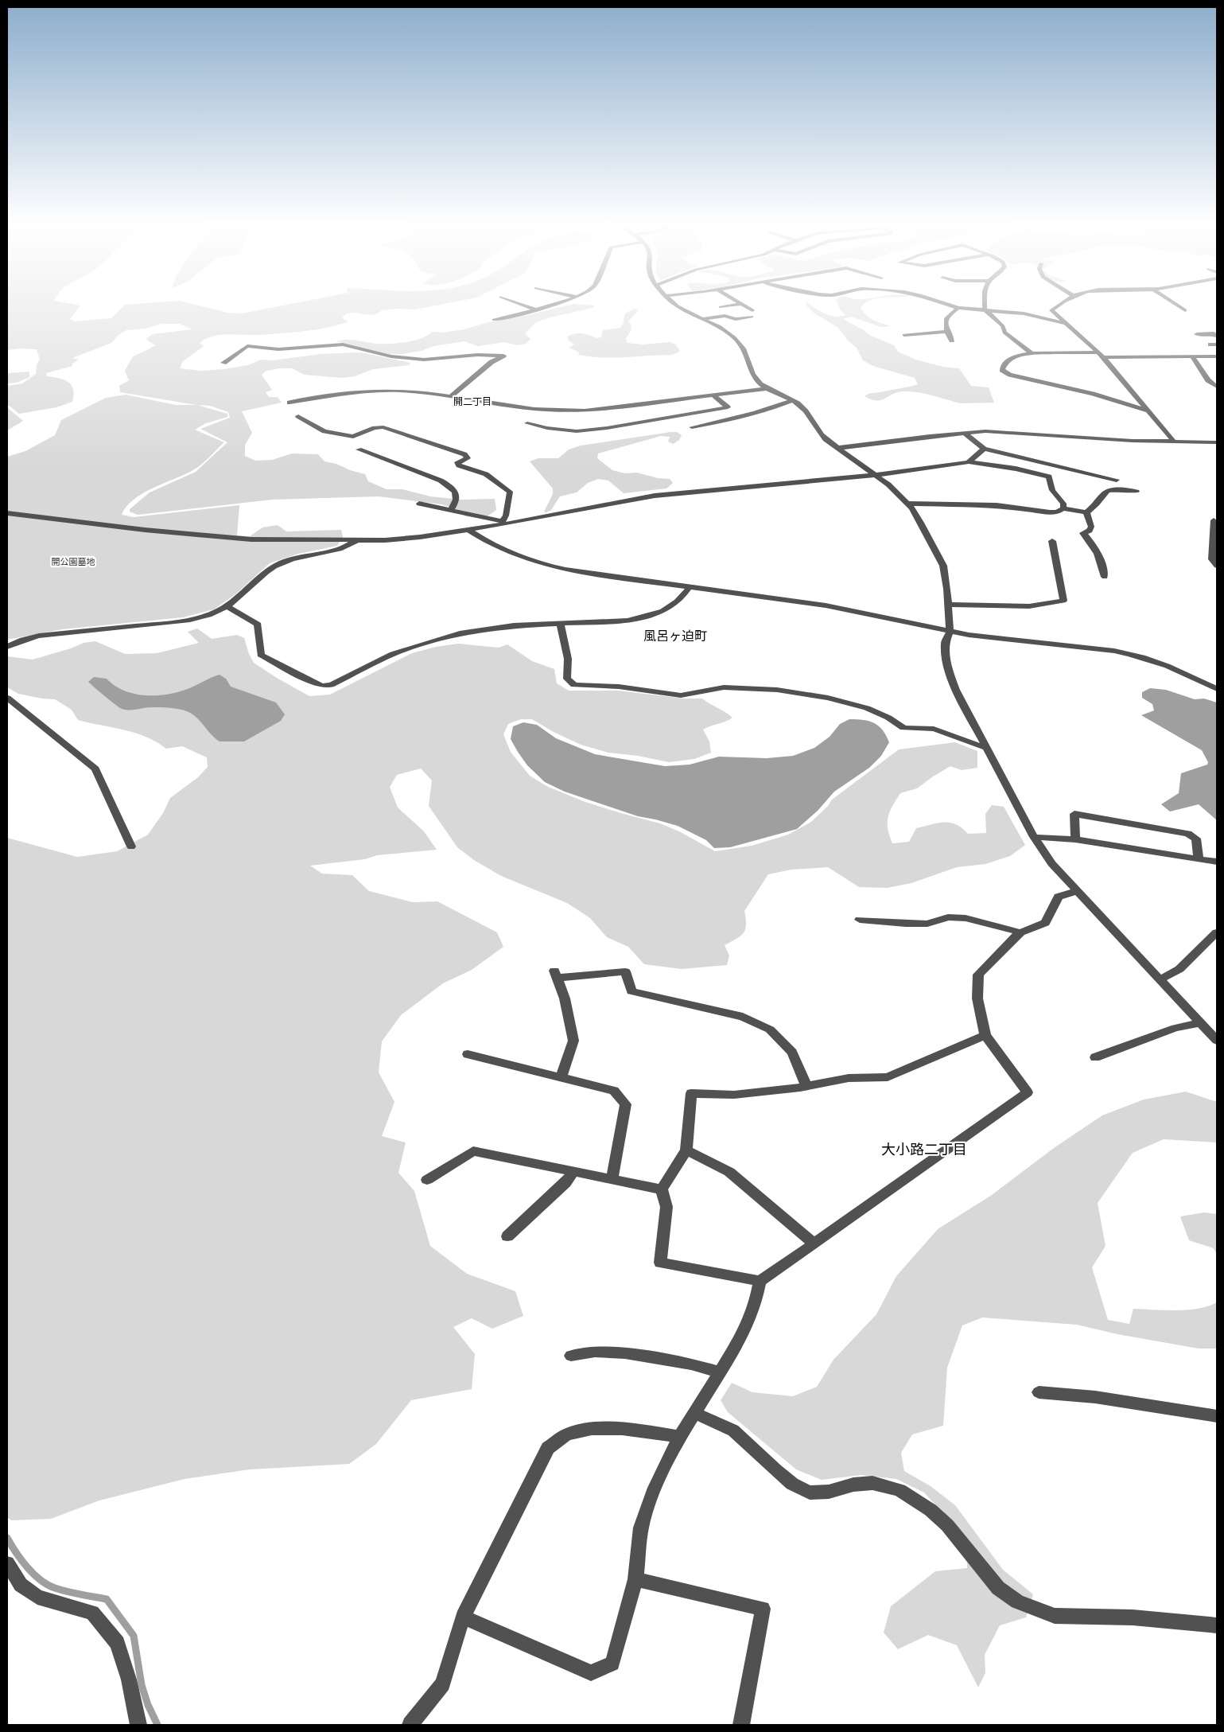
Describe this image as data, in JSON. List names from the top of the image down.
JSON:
{
  "districts": ["開二丁目", "風呂ヶ迫町", "大小路二丁目"],
  "parks": ["開公園墓地"]
}
